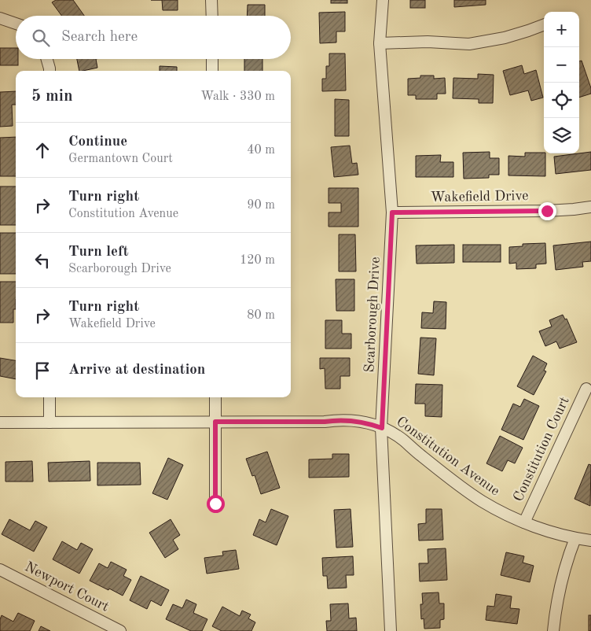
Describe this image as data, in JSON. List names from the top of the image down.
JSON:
{
  "streets": {
    "street": [
      "Wakefield Drive",
      "Scarborough Drive",
      "Constitution Court",
      "Constitution Avenue",
      "Newport Court"
    ]
  },
  "crossings": [
    ["Wakefield Drive", "Scarborough Drive"],
    ["Scarborough Drive", "Constitution Avenue"],
    ["Constitution Court", "Constitution Avenue"]
  ],
  "page": {
    "map_buttons": ["+", "−"],
    "search": "Search here",
    "heading": ["5 min", "Walk · 330 m"],
    "list": [
      ["Continue", "Germantown Court", "40 m"],
      ["Turn right", "Constitution Avenue", "90 m"],
      ["Turn left", "Scarborough Drive", "120 m"],
      ["Turn right", "Wakefield Drive", "80 m"],
      "Arrive at destination"
    ]
  }
}
